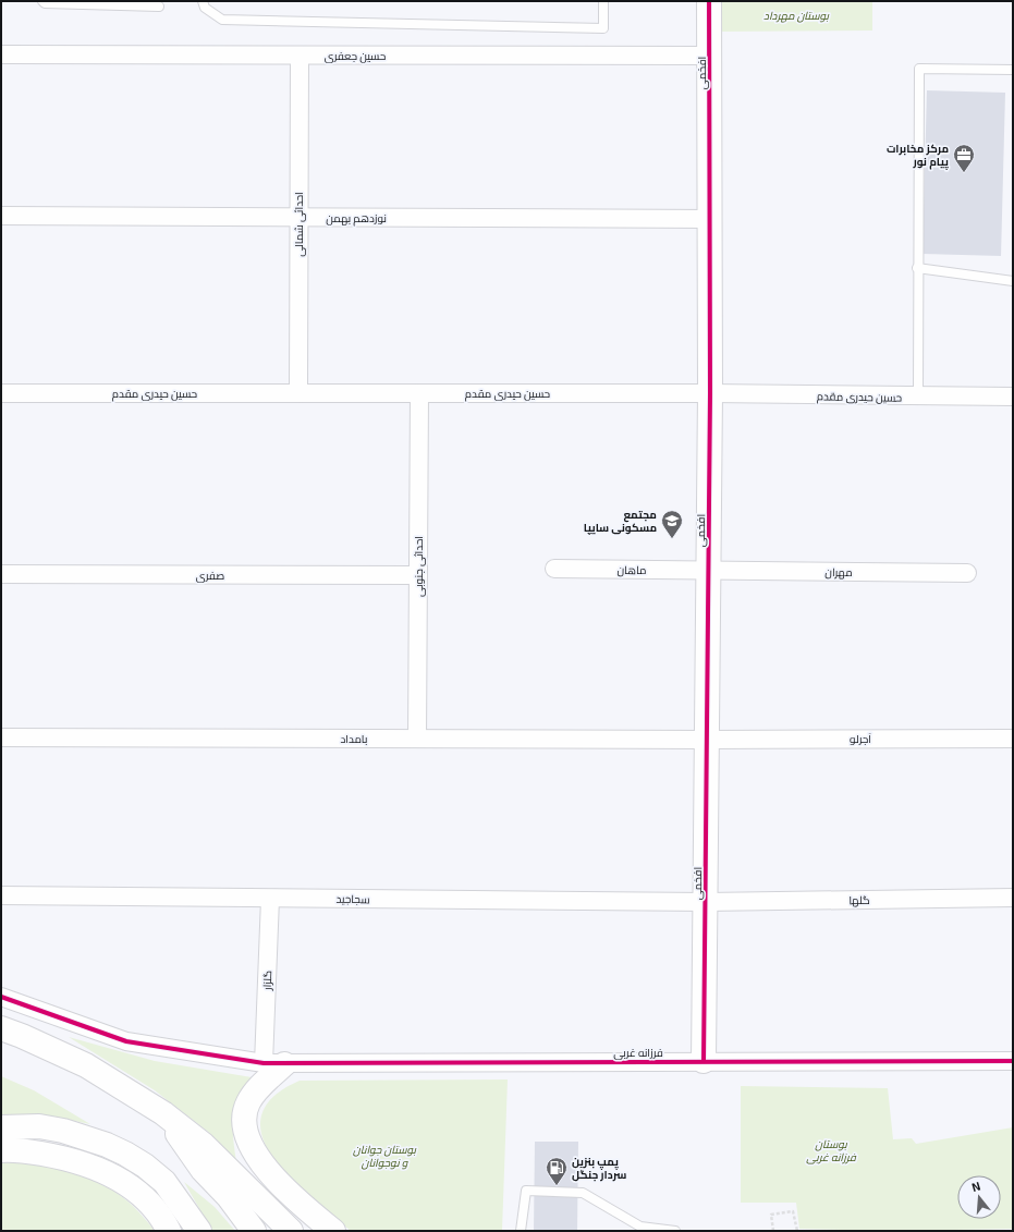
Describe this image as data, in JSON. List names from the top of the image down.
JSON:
{
  "streets": {
    "main road": ["افخمی"],
    "street": [
      "حسین جعفری",
      "نوزدهم بهمن",
      "احداثی شمالی",
      "حسین حیدری مقدم",
      "احداثی جنوبی",
      "ماهان",
      "مهران",
      "صفری",
      "بامداد",
      "آجرلو",
      "سجاجید",
      "گلها",
      "گلزار",
      "فرزانه غربی"
    ]
  },
  "crossings": [
    ["حسین جعفری", "افخمی"],
    ["حسین جعفری", "احداثی شمالی"],
    ["افخمی", "نوزدهم بهمن"],
    ["افخمی", "حسین حیدری مقدم"],
    ["افخمی", "ماهان"],
    ["افخمی", "مهران"],
    ["افخمی", "بامداد"],
    ["افخمی", "آجرلو"],
    ["افخمی", "سجاجید"],
    ["افخمی", "گلها"],
    ["افخمی", "فرزانه غربی"],
    ["نوزدهم بهمن", "احداثی شمالی"],
    ["احداثی شمالی", "حسین حیدری مقدم"],
    ["حسین حیدری مقدم", "احداثی جنوبی"],
    ["احداثی جنوبی", "صفری"],
    ["احداثی جنوبی", "بامداد"],
    ["ماهان", "مهران"],
    ["بامداد", "آجرلو"],
    ["سجاجید", "گلها"],
    ["سجاجید", "گلزار"],
    ["گلزار", "فرزانه غربی"]
  ],
  "parks": ["بوستان مهرداد", "بوستان فرزانه غربی", "بوستان جوانان و نوجوانان"],
  "places": {
    "office": ["مرکز مخابرات پیام نور"],
    "school or university": ["مجتمع مسکونی سایپا"],
    "fuel station": ["پمپ بنزین سردار جنگل"]
  },
  "north": "top"
}
